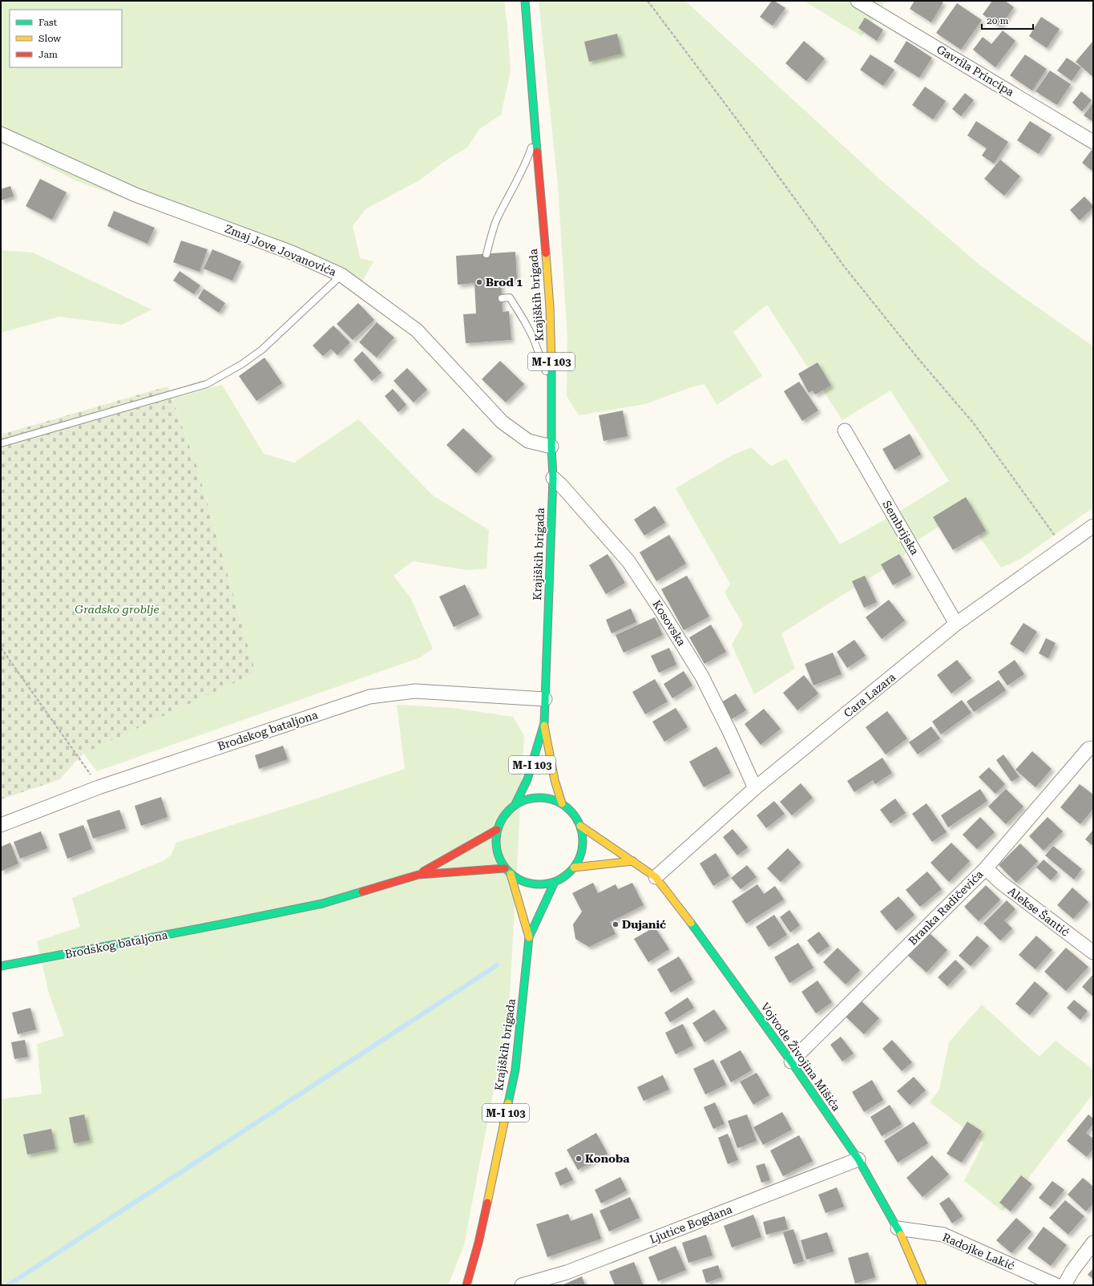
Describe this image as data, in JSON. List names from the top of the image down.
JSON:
{
  "streets": {
    "main road": [
      "Krajiških brigada",
      "M-I 103",
      "Brodskog bataljona",
      "Vojvode Živojina Mišića"
    ],
    "street": [
      "Gavrila Principa",
      "Zmaj Jove Jovanovića",
      "Sembrijska",
      "Kosovska",
      "Cara Lazara",
      "Branka Radičevića",
      "Alekse Šantić",
      "Ljutice Bogdana",
      "Radojke Lakić"
    ]
  },
  "crossings": [
    ["Zmaj Jove Jovanovića", "Krajiških brigada"],
    ["Krajiških brigada", "M-I 103"],
    ["Krajiških brigada", "Kosovska"],
    ["Krajiških brigada", "Brodskog bataljona"],
    ["Krajiških brigada", "Vojvode Živojina Mišića"],
    ["M-I 103", "Brodskog bataljona"],
    ["M-I 103", "Vojvode Živojina Mišića"],
    ["Sembrijska", "Cara Lazara"],
    ["Kosovska", "Cara Lazara"],
    ["Cara Lazara", "Vojvode Živojina Mišića"],
    ["Brodskog bataljona", "Vojvode Živojina Mišića"],
    ["Branka Radičevića", "Alekse Šantić"],
    ["Branka Radičevića", "Vojvode Živojina Mišića"],
    ["Vojvode Živojina Mišića", "Ljutice Bogdana"],
    ["Vojvode Živojina Mišića", "Radojke Lakić"]
  ],
  "parks": ["Gradsko groblje"],
  "places": ["Brod 1", "Dujanić", "Konoba"],
  "legend": ["Fast", "Slow", "Jam"],
  "scale_bar": "20 m"
}
